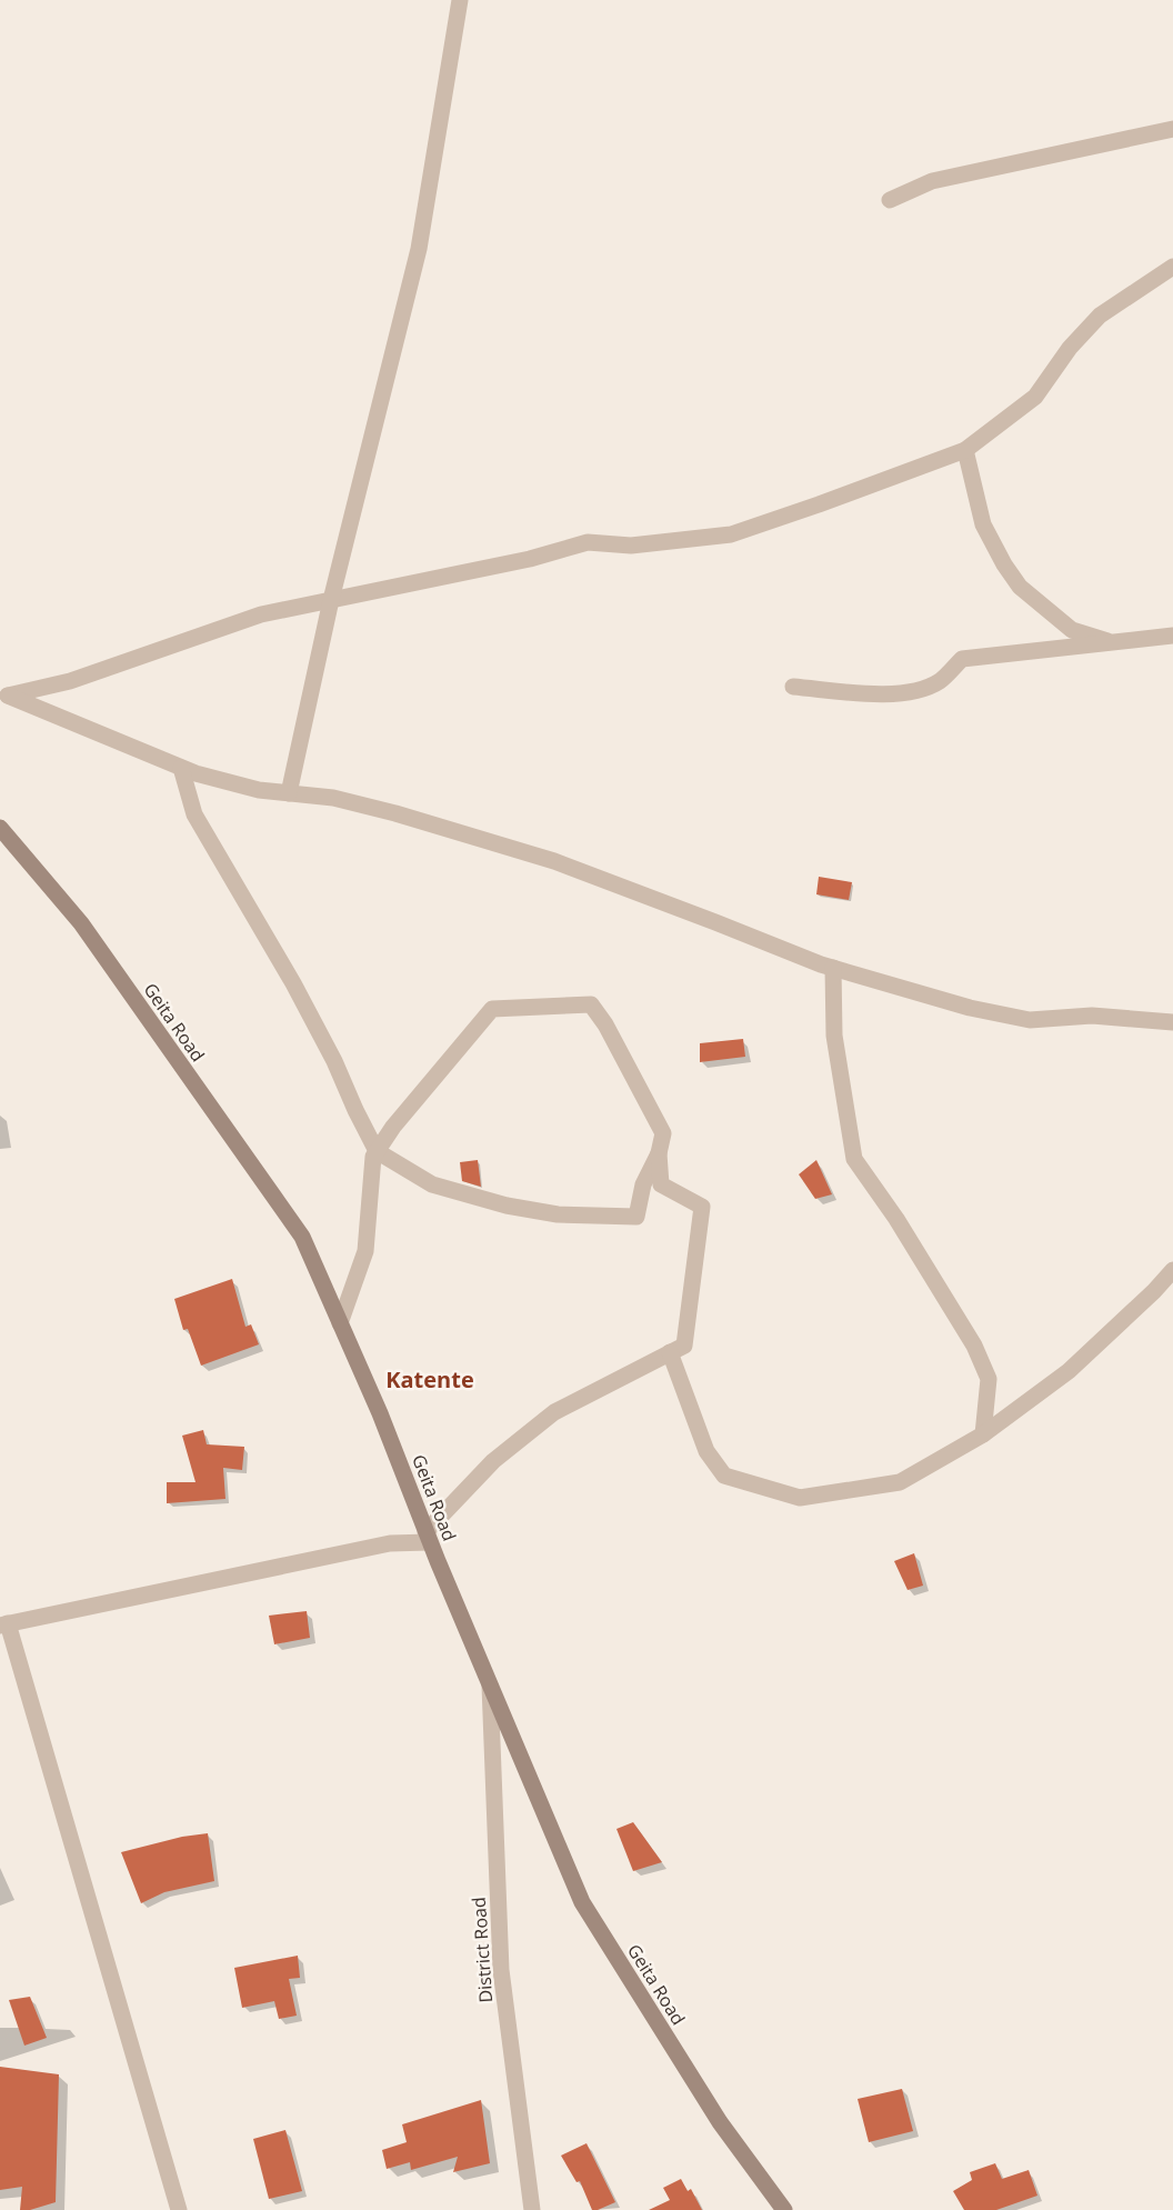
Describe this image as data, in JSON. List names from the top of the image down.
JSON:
{
  "streets": {
    "main road": ["Geita Road"],
    "street": ["District Road"]
  },
  "crossings": [
    ["Geita Road", "District Road"]
  ],
  "districts": ["Katente"]
}
